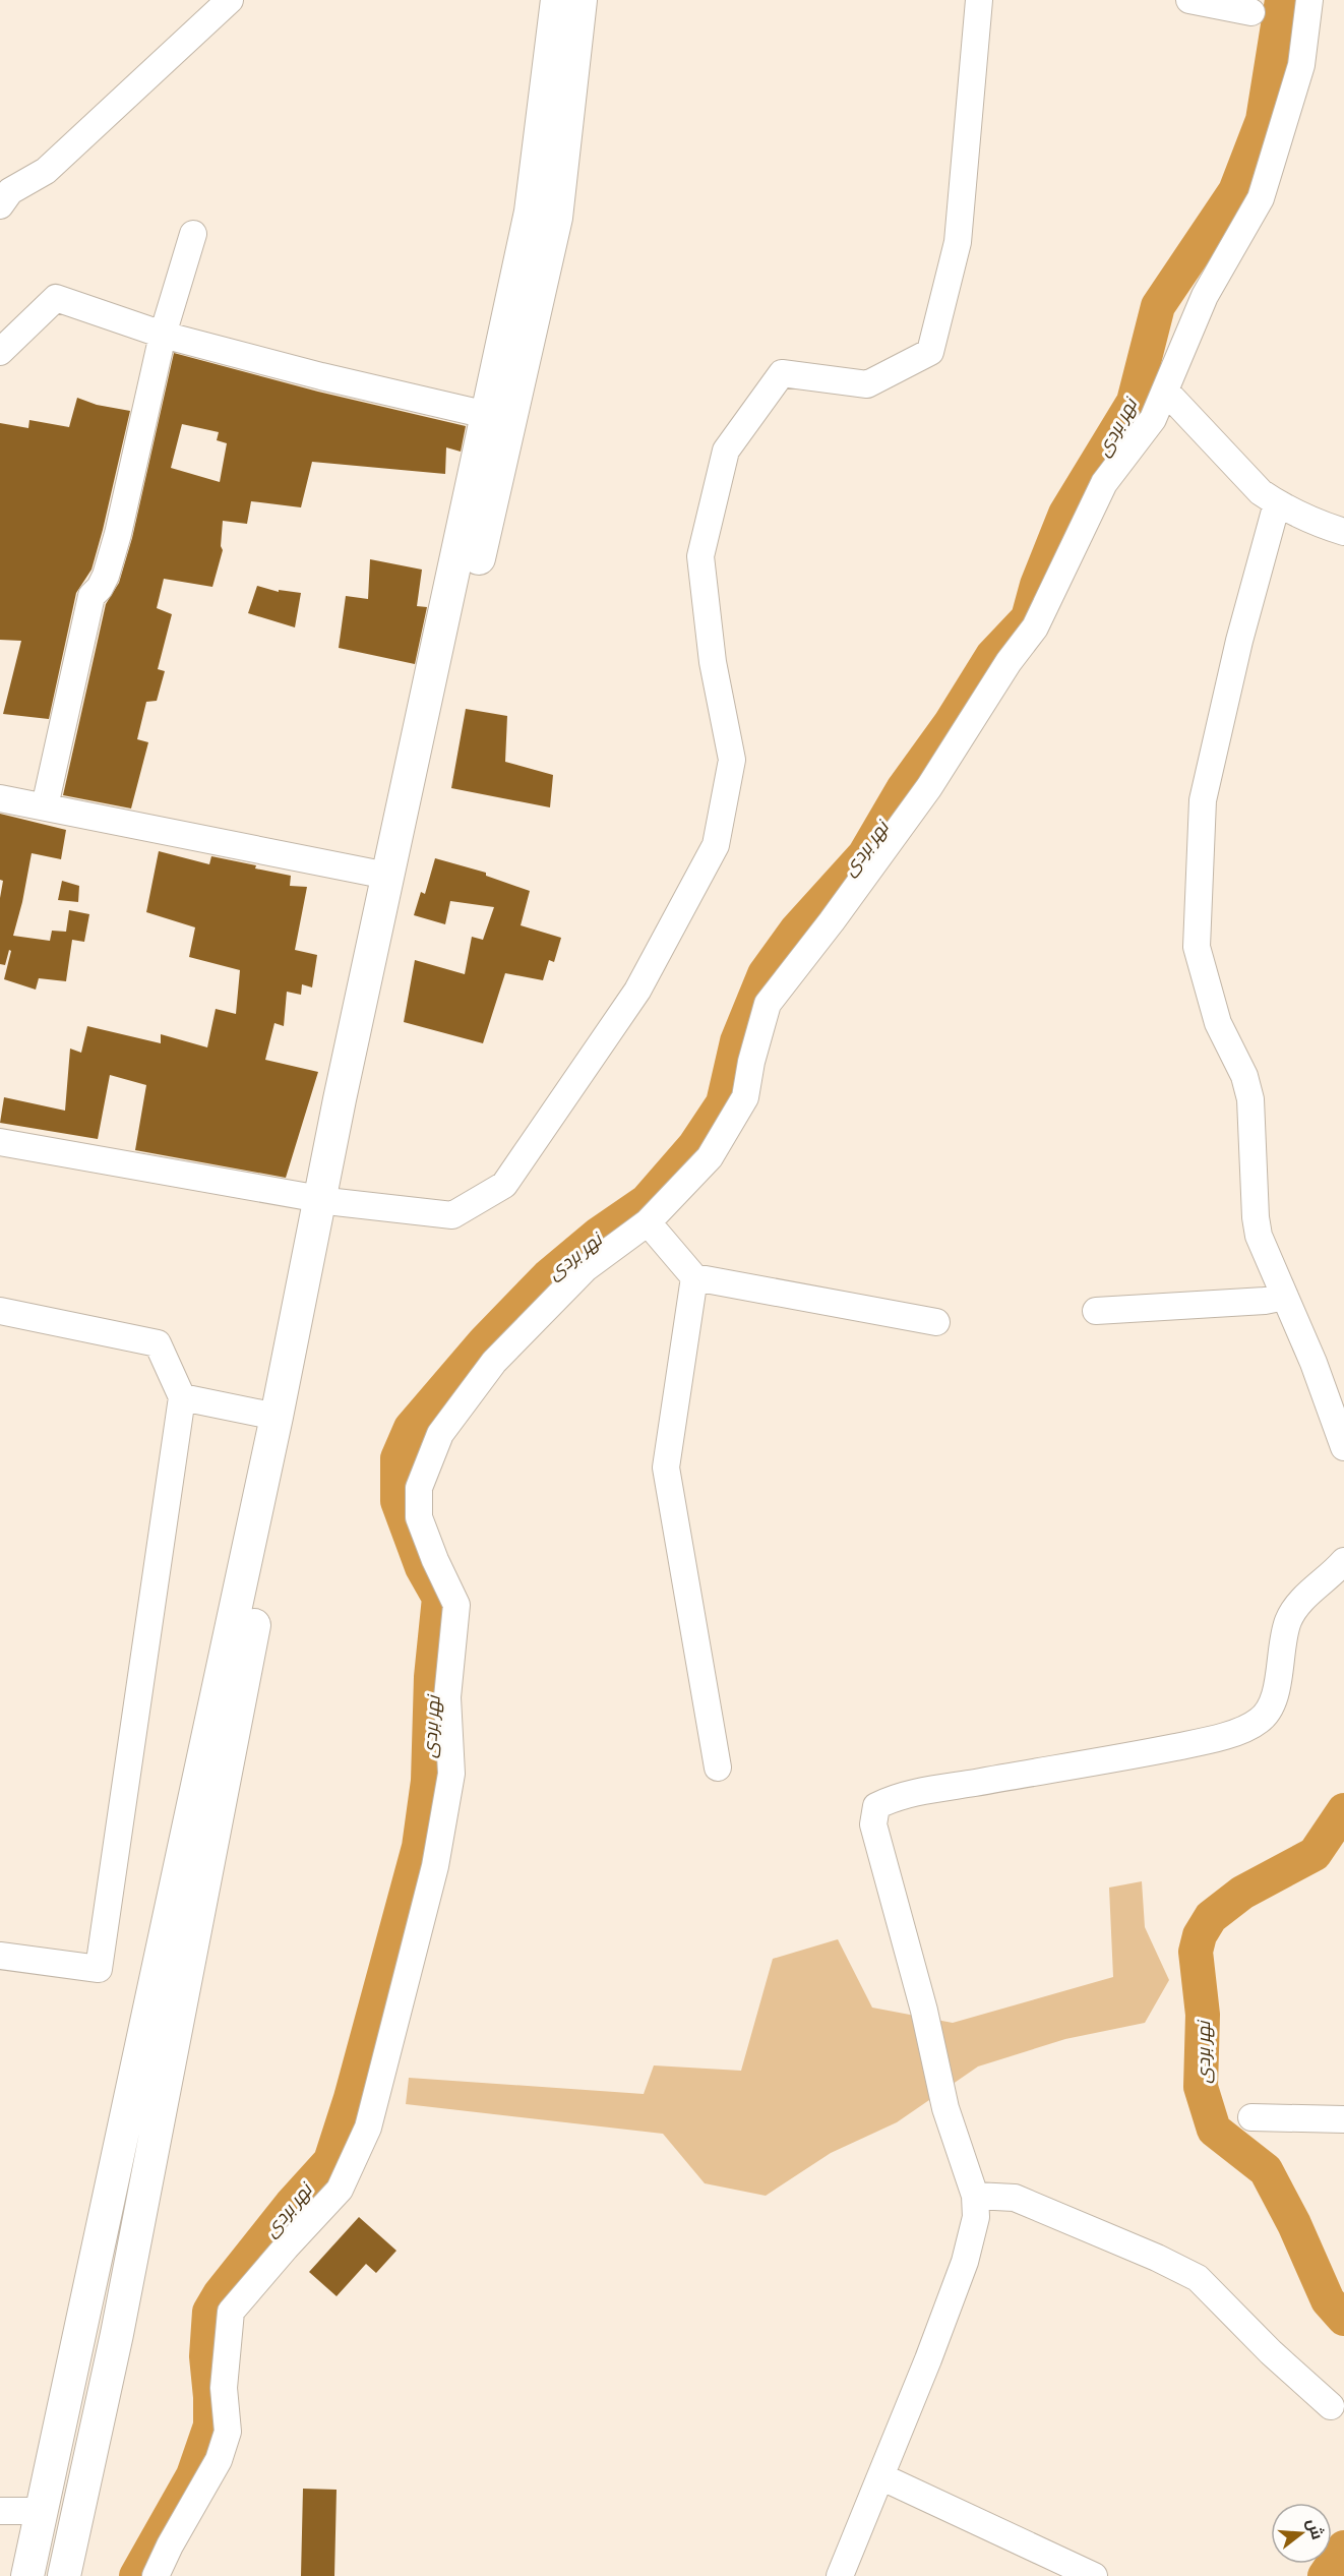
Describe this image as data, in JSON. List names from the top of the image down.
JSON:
{
  "water": ["نهر بردى"],
  "north": "right"
}
